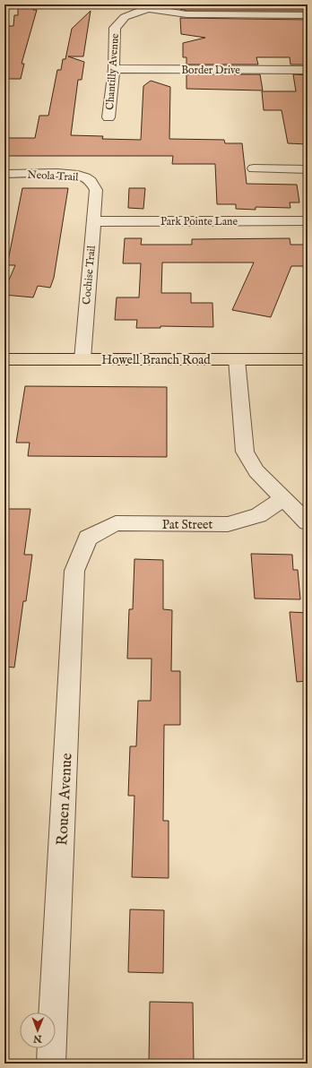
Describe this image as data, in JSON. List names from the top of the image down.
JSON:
{
  "streets": {
    "main road": ["Howell Branch Road"],
    "street": [
      "Border Drive",
      "Chantilly Avenue",
      "Neola Trail",
      "Park Pointe Lane",
      "Cochise Trail",
      "Pat Street",
      "Rouen Avenue"
    ]
  },
  "crossings": [
    ["Border Drive", "Chantilly Avenue"],
    ["Neola Trail", "Cochise Trail"],
    ["Park Pointe Lane", "Cochise Trail"],
    ["Cochise Trail", "Howell Branch Road"],
    ["Pat Street", "Rouen Avenue"]
  ],
  "north": "bottom"
}
